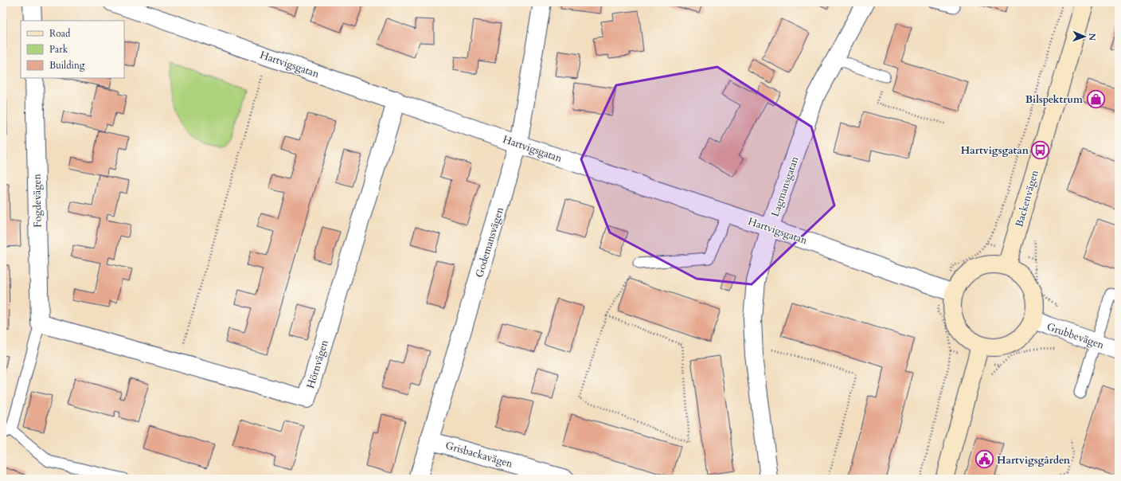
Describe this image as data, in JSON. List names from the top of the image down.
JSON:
{
  "streets": {
    "street": [
      "Hartvigsgatan",
      "Lagmansgatan",
      "Backenvägen",
      "Fogdevägen",
      "Godemansvägen",
      "Grubbevägen",
      "Hörnvägen",
      "Grisbackavägen"
    ]
  },
  "crossings": [
    ["Hartvigsgatan", "Lagmansgatan"],
    ["Hartvigsgatan", "Backenvägen"],
    ["Hartvigsgatan", "Godemansvägen"],
    ["Hartvigsgatan", "Grubbevägen"],
    ["Hartvigsgatan", "Hörnvägen"],
    ["Backenvägen", "Grubbevägen"],
    ["Fogdevägen", "Hörnvägen"],
    ["Godemansvägen", "Grisbackavägen"]
  ],
  "places": {
    "shop": ["Bilspektrum"],
    "bus stop": ["Hartvigsgatan"],
    "public building": ["Hartvigsgården"]
  },
  "legend": ["Road", "Park", "Building"],
  "north": "right"
}
